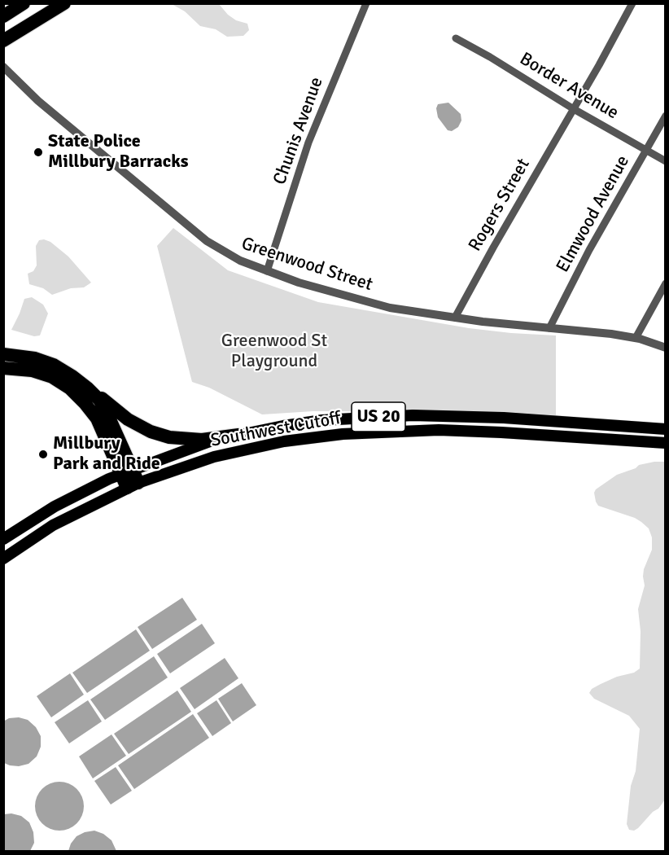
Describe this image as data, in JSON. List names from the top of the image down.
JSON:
{
  "streets": {
    "main road": ["US 20", "Southwest Cutoff"],
    "street": [
      "Border Avenue",
      "Chunis Avenue",
      "Rogers Street",
      "Elmwood Avenue",
      "Greenwood Street"
    ]
  },
  "crossings": [
    ["Border Avenue", "Rogers Street"],
    ["Border Avenue", "Elmwood Avenue"],
    ["Chunis Avenue", "Greenwood Street"],
    ["Rogers Street", "Greenwood Street"],
    ["Elmwood Avenue", "Greenwood Street"]
  ],
  "parks": ["Greenwood St Playground"],
  "places": ["State Police Millbury Barracks", "Millbury Park and Ride"]
}
